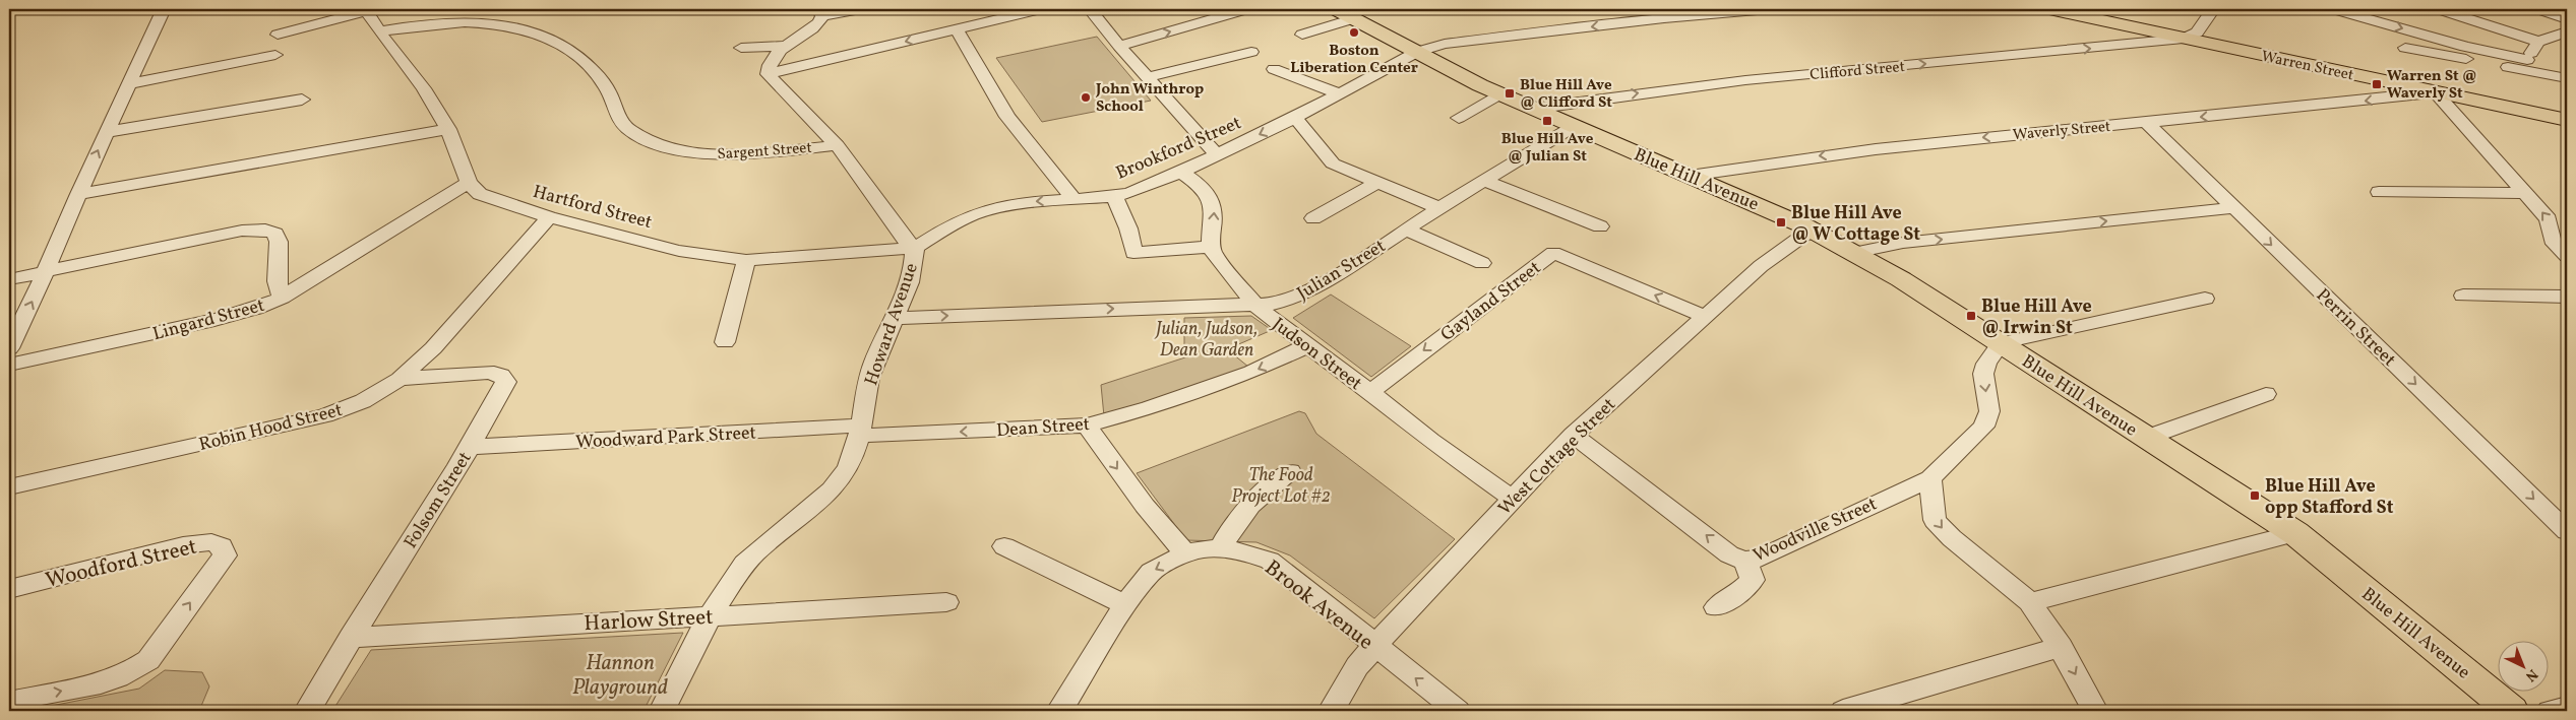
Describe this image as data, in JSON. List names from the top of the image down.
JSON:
{
  "streets": {
    "main road": ["Warren Street", "Blue Hill Avenue"],
    "street": [
      "Clifford Street",
      "Waverly Street",
      "Brookford Street",
      "Sargent Street",
      "Hartford Street",
      "Julian Street",
      "Gayland Street",
      "Lingard Street",
      "Howard Avenue",
      "Perrin Street",
      "Judson Street",
      "Robin Hood Street",
      "Dean Street",
      "Woodward Park Street",
      "West Cottage Street",
      "Folsom Street",
      "Woodville Street",
      "Woodford Street",
      "Brook Avenue",
      "Harlow Street"
    ]
  },
  "crossings": [
    ["Warren Street", "Clifford Street"],
    ["Warren Street", "Waverly Street"],
    ["Clifford Street", "Blue Hill Avenue"],
    ["Waverly Street", "Blue Hill Avenue"],
    ["Waverly Street", "Perrin Street"],
    ["Brookford Street", "Blue Hill Avenue"],
    ["Brookford Street", "Hartford Street"],
    ["Brookford Street", "Howard Avenue"],
    ["Sargent Street", "Howard Avenue"],
    ["Blue Hill Avenue", "Julian Street"],
    ["Blue Hill Avenue", "West Cottage Street"],
    ["Blue Hill Avenue", "Woodville Street"],
    ["Hartford Street", "Lingard Street"],
    ["Hartford Street", "Howard Avenue"],
    ["Hartford Street", "Robin Hood Street"],
    ["Julian Street", "Howard Avenue"],
    ["Julian Street", "Judson Street"],
    ["Gayland Street", "Judson Street"],
    ["Gayland Street", "West Cottage Street"],
    ["Howard Avenue", "Dean Street"],
    ["Howard Avenue", "Woodward Park Street"],
    ["Howard Avenue", "Harlow Street"],
    ["Judson Street", "Dean Street"],
    ["Judson Street", "West Cottage Street"],
    ["Robin Hood Street", "Folsom Street"],
    ["Dean Street", "Woodward Park Street"],
    ["Woodward Park Street", "Folsom Street"],
    ["West Cottage Street", "Woodville Street"],
    ["West Cottage Street", "Brook Avenue"],
    ["Folsom Street", "Harlow Street"]
  ],
  "one_way": ["Julian Street", "Perrin Street", "Dean Street"],
  "parks": ["Julian, Judson, Dean Garden", "The Food Project Lot #2", "Hannon Playground"],
  "places": {
    "other": ["Boston Liberation Center", "John Winthrop School"],
    "transit": [
      "Warren St @ Waverly St",
      "Blue Hill Ave @ Clifford St",
      "Blue Hill Ave @ Julian St",
      "Blue Hill Ave @ W Cottage St",
      "Blue Hill Ave @ Irwin St",
      "Blue Hill Ave opp Stafford St"
    ]
  },
  "north": "bottom right"
}
